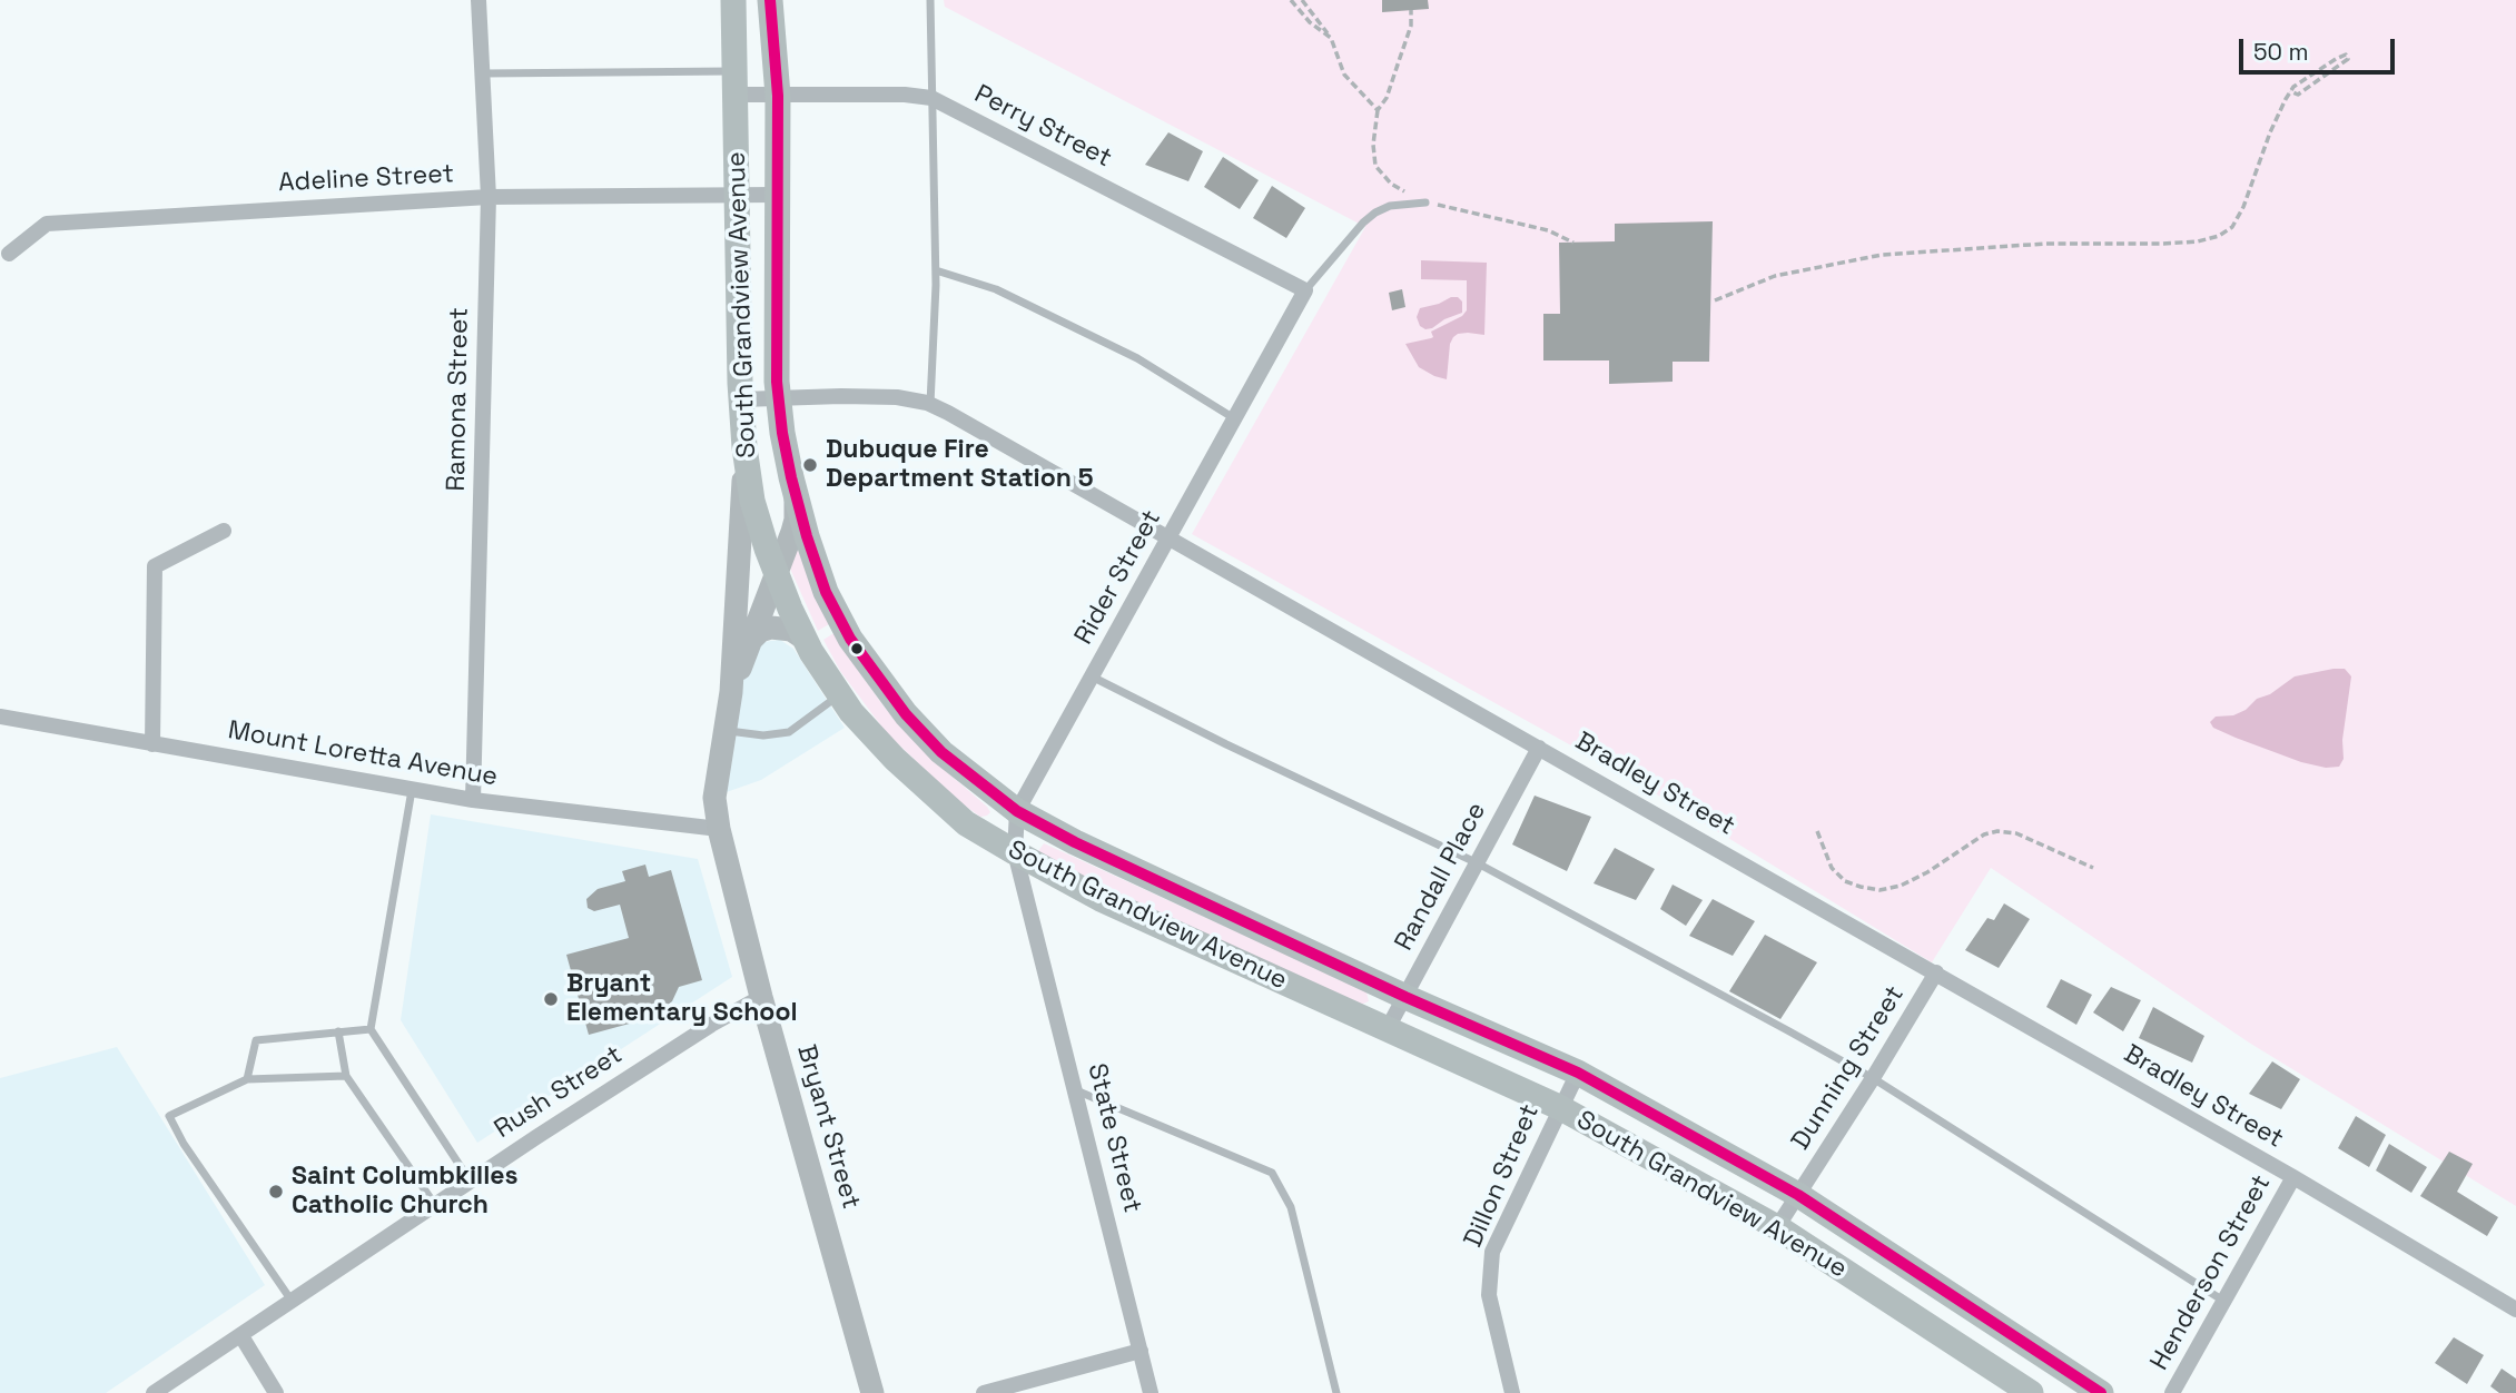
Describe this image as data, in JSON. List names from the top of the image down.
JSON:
{
  "streets": {
    "main road": ["South Grandview Avenue", "Bryant Street"],
    "street": [
      "Perry Street",
      "Adeline Street",
      "Ramona Street",
      "Rider Street",
      "Mount Loretta Avenue",
      "Bradley Street",
      "Randall Place",
      "Dunning Street",
      "Rush Street",
      "State Street",
      "Dillon Street",
      "Henderson Street"
    ]
  },
  "crossings": [
    ["Perry Street", "South Grandview Avenue"],
    ["Perry Street", "Rider Street"],
    ["Adeline Street", "South Grandview Avenue"],
    ["Adeline Street", "Ramona Street"],
    ["South Grandview Avenue", "Rider Street"],
    ["South Grandview Avenue", "Bradley Street"],
    ["South Grandview Avenue", "Randall Place"],
    ["South Grandview Avenue", "Dunning Street"],
    ["South Grandview Avenue", "Dillon Street"],
    ["Ramona Street", "Mount Loretta Avenue"],
    ["Rider Street", "Bradley Street"],
    ["Rider Street", "State Street"],
    ["Mount Loretta Avenue", "Bryant Street"],
    ["Bradley Street", "Randall Place"],
    ["Bradley Street", "Dunning Street"],
    ["Bradley Street", "Henderson Street"],
    ["Rush Street", "Bryant Street"]
  ],
  "places": ["Dubuque Fire Department Station 5", "Bryant Elementary School", "Saint Columbkilles Catholic Church"],
  "scale_bar": "50 m"
}
